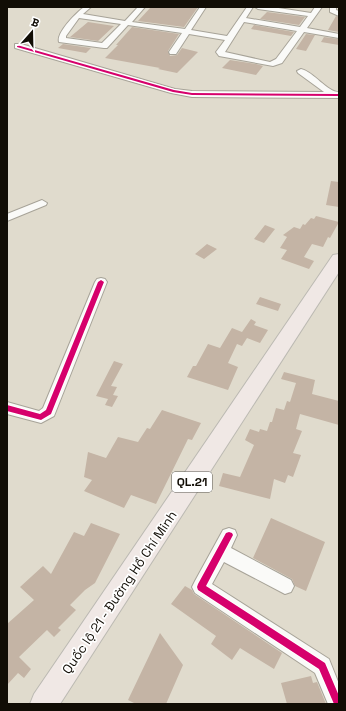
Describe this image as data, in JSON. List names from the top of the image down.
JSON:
{
  "streets": {
    "highway": ["QL.21", "Quốc lộ 21 - Đường Hồ Chí Minh"]
  },
  "north": "top"
}
